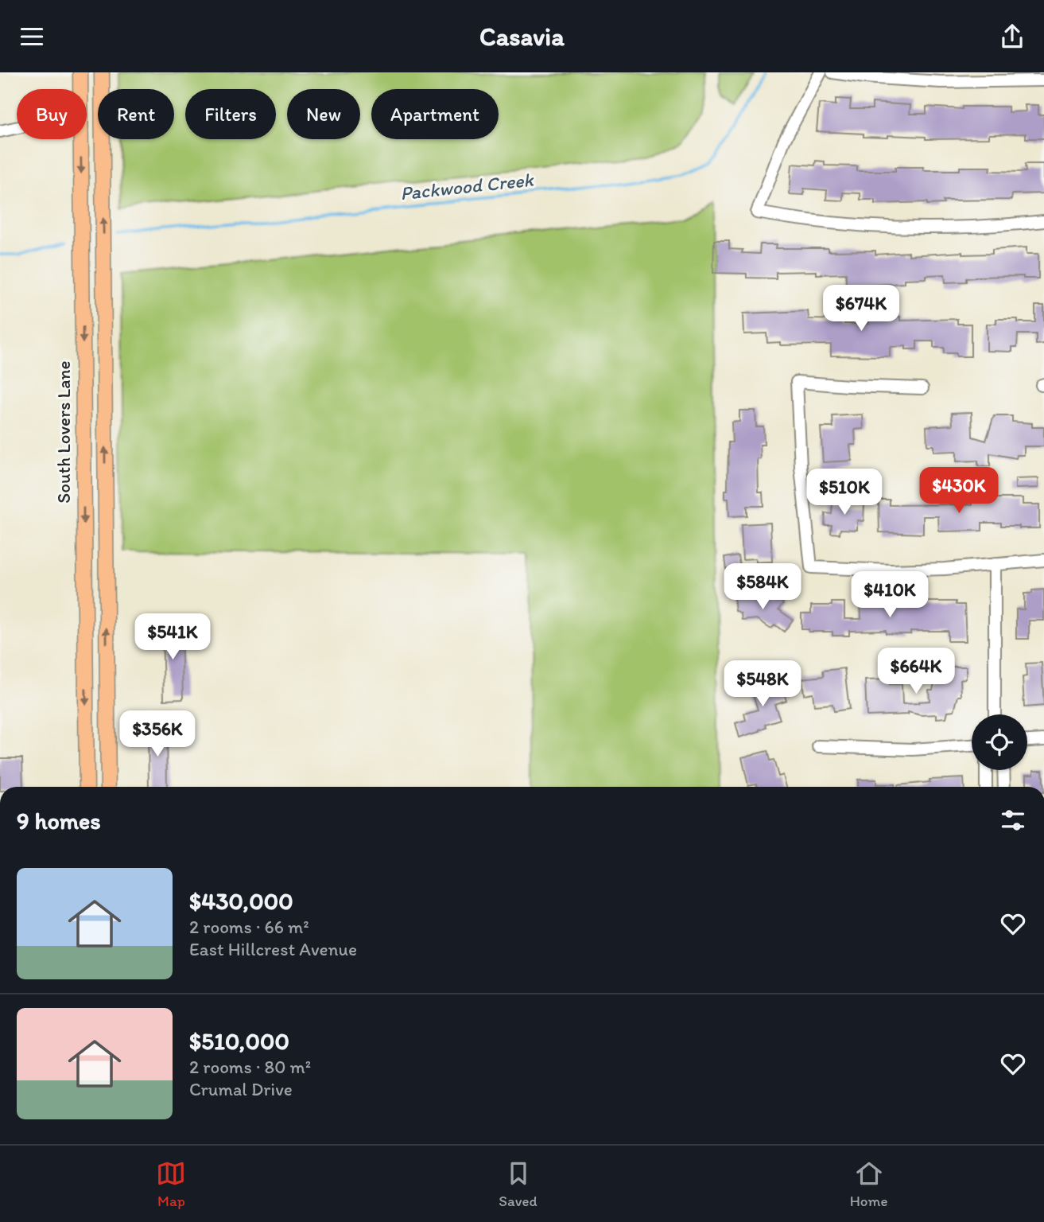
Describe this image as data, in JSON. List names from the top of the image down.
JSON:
{
  "streets": {
    "main road": ["South Lovers Lane"]
  },
  "water": ["Packwood Creek"],
  "page": {
    "header": "Casavia",
    "chip": [
      "Buy",
      "Rent",
      "Filters",
      "New",
      "Apartment"
    ],
    "price": [
      "$674K",
      "$430K",
      "$510K",
      "$584K",
      "$410K",
      "$541K",
      "$664K",
      "$548K",
      "$356K"
    ],
    "heading": "9 homes",
    "list": [
      {
        "name": "$430,000",
        "note": "2 rooms · 66 m² · East Hillcrest Avenue"
      },
      {
        "name": "$510,000",
        "note": "2 rooms · 80 m² · Crumal Drive"
      }
    ],
    "tabs": ["Map", "Saved", "Home"]
  }
}
